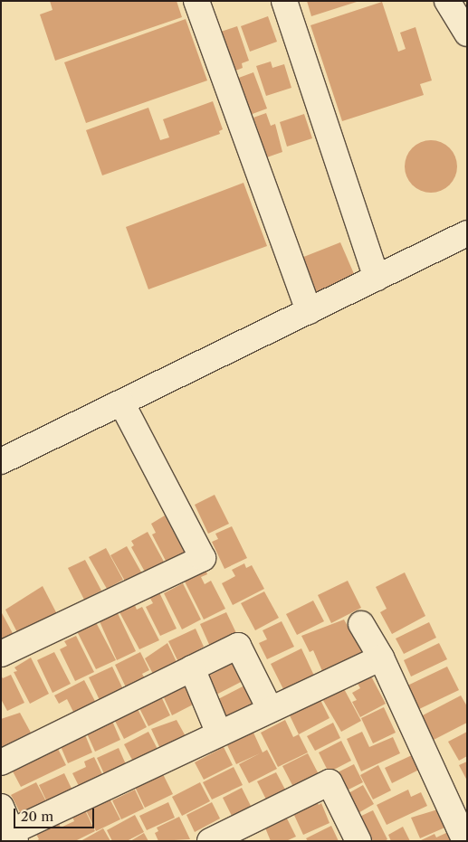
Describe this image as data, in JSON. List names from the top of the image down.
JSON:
{
  "scale_bar": "20 m"
}
